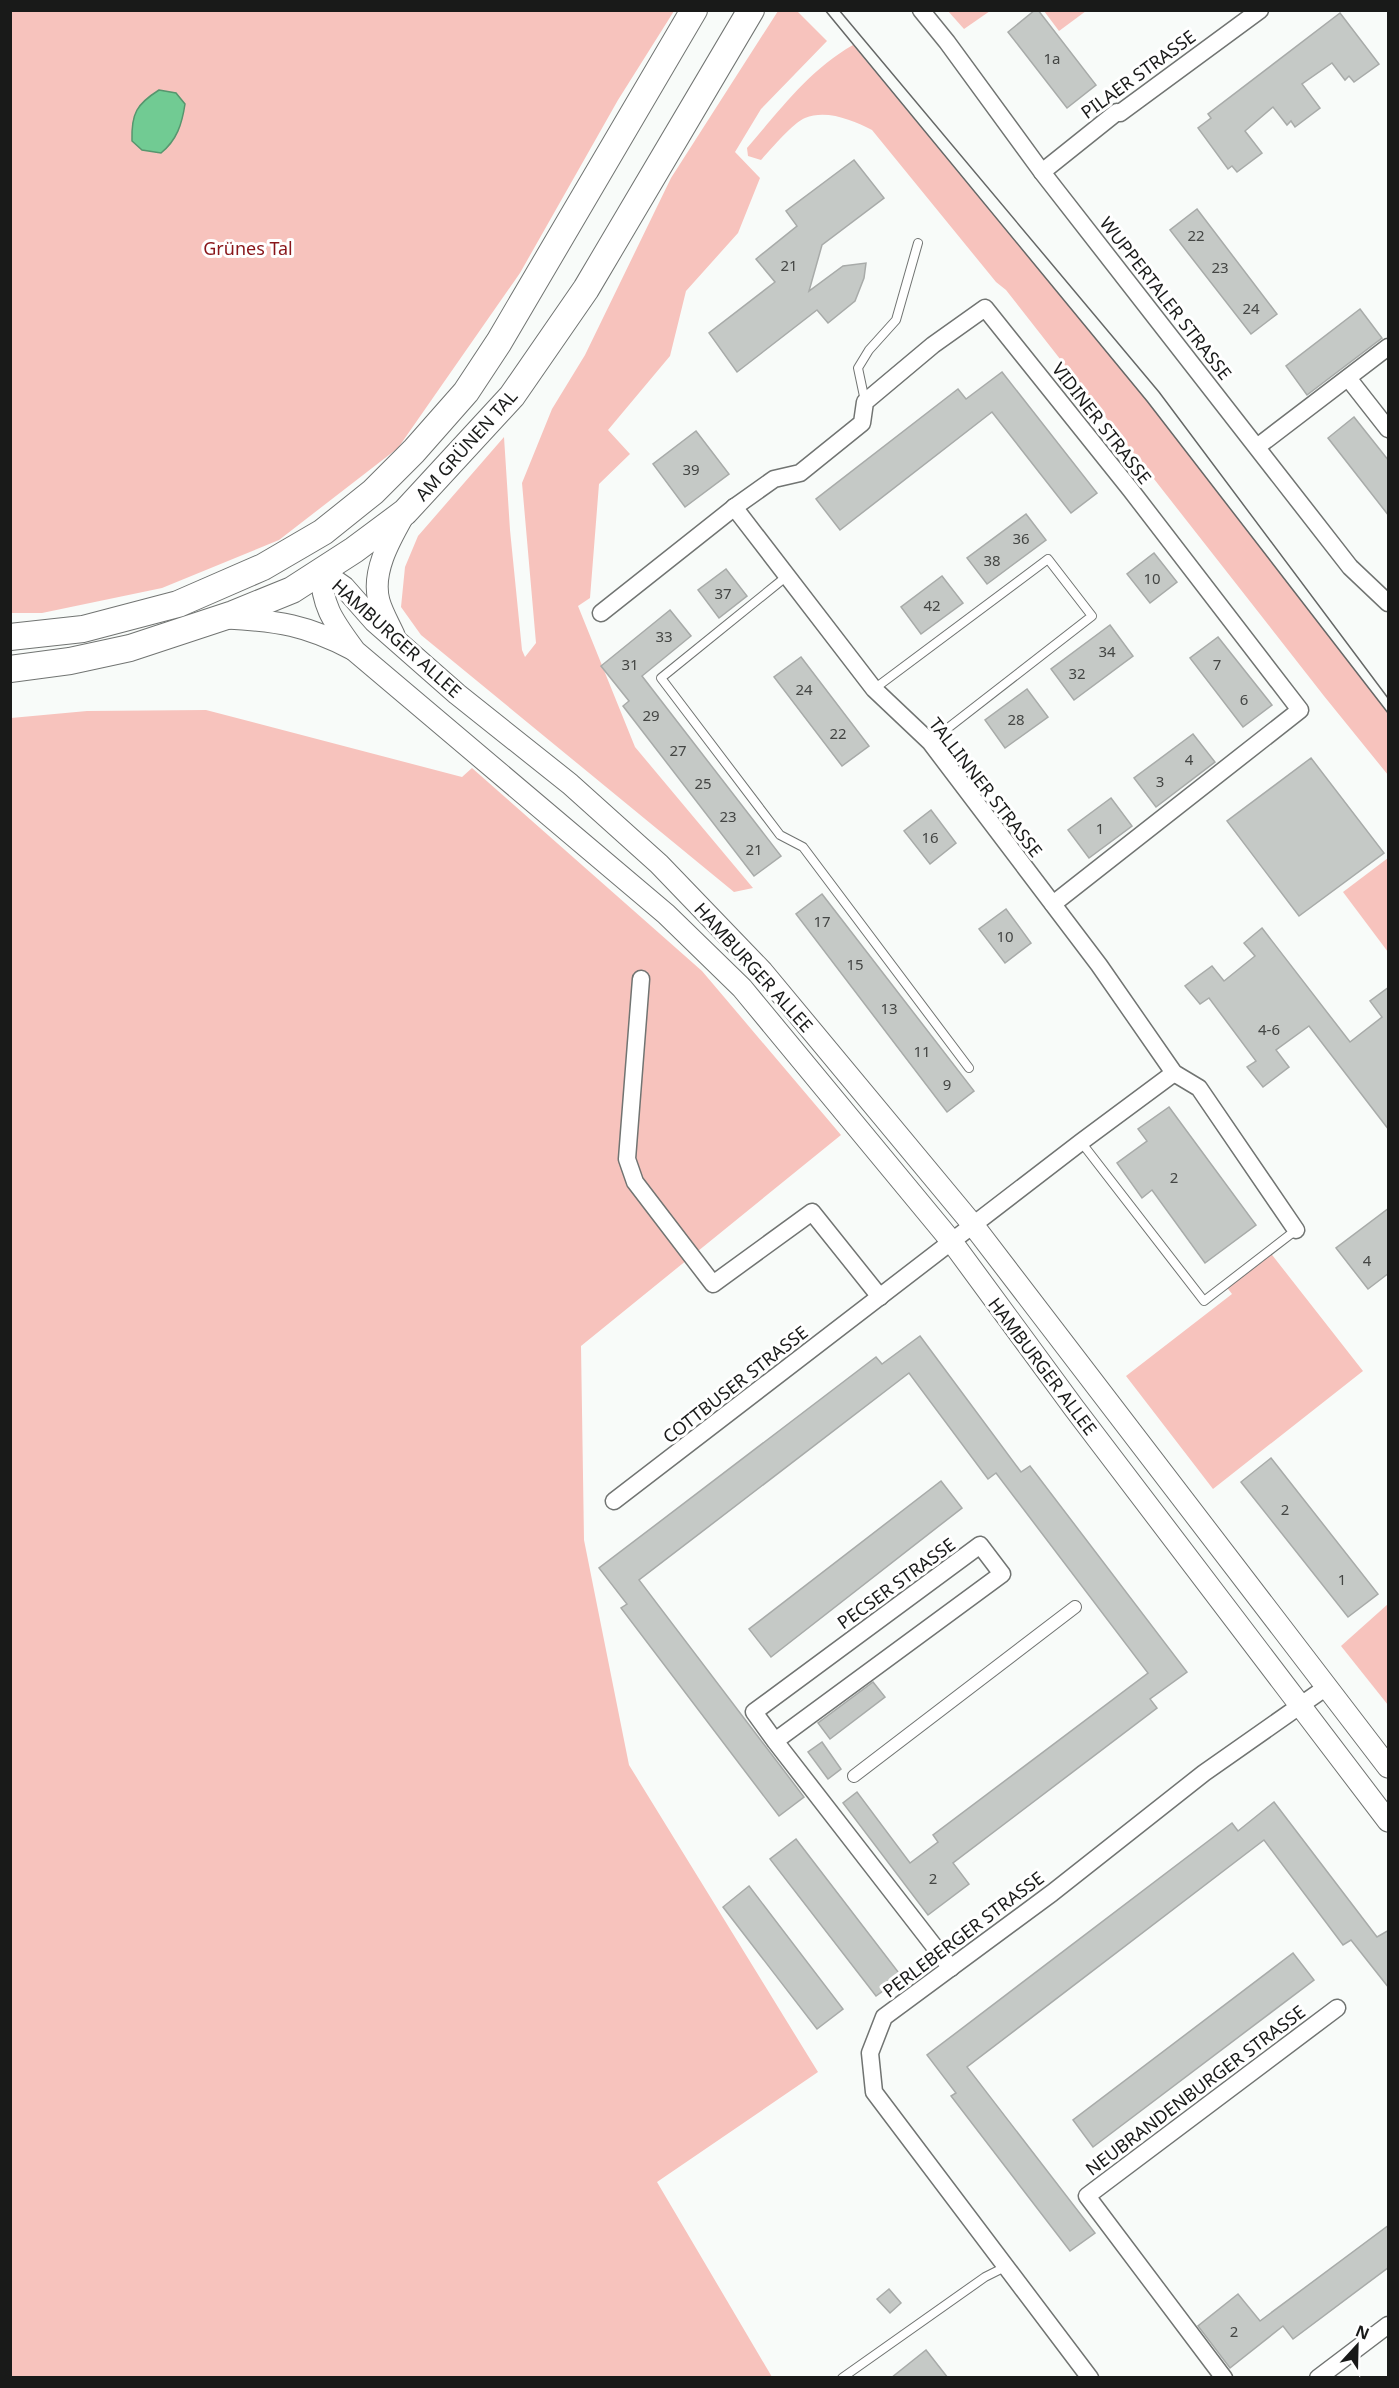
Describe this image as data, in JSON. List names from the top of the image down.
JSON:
{
  "streets": {
    "main road": ["AM GRÜNEN TAL"],
    "street": [
      "PILAER STRASSE",
      "WUPPERTALER STRASSE",
      "VIDINER STRASSE",
      "HAMBURGER ALLEE",
      "TALLINNER STRASSE",
      "COTTBUSER STRASSE",
      "PECSER STRASSE",
      "PERLEBERGER STRASSE",
      "NEUBRANDENBURGER STRASSE"
    ]
  },
  "crossings": [
    ["PILAER STRASSE", "WUPPERTALER STRASSE"],
    ["VIDINER STRASSE", "TALLINNER STRASSE"],
    ["AM GRÜNEN TAL", "HAMBURGER ALLEE"],
    ["HAMBURGER ALLEE", "COTTBUSER STRASSE"],
    ["HAMBURGER ALLEE", "PERLEBERGER STRASSE"],
    ["PECSER STRASSE", "PERLEBERGER STRASSE"]
  ],
  "parks": ["Grünes Tal"],
  "house_numbers": [
    "1a",
    "22",
    "21",
    "23",
    "24",
    "39",
    "36",
    "38",
    "10",
    "37",
    "42",
    "33",
    "34",
    "31",
    "7",
    "32",
    "24",
    "6",
    "29",
    "28",
    "22",
    "27",
    "4",
    "3",
    "25",
    "23",
    "1",
    "16",
    "21",
    "17",
    "10",
    "15",
    "13",
    "4-6",
    "11",
    "9",
    "2",
    "4",
    "2",
    "1",
    "2",
    "2"
  ],
  "north": "top"
}
